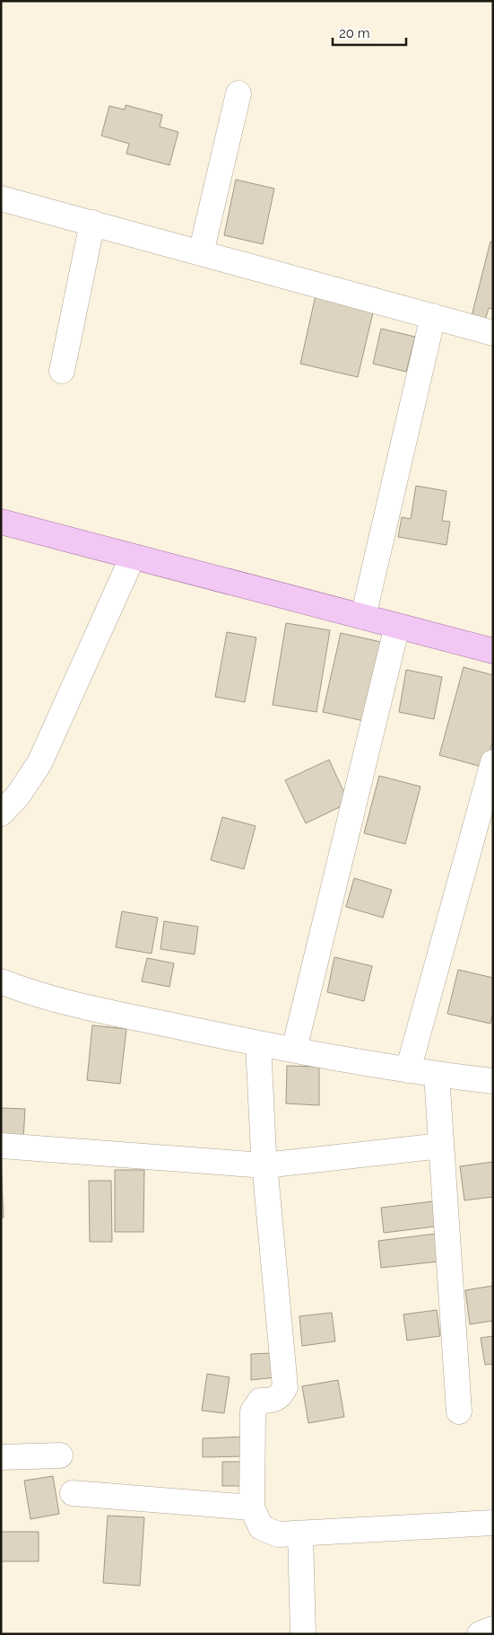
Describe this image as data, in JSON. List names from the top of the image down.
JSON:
{
  "scale_bar": "20 m"
}
